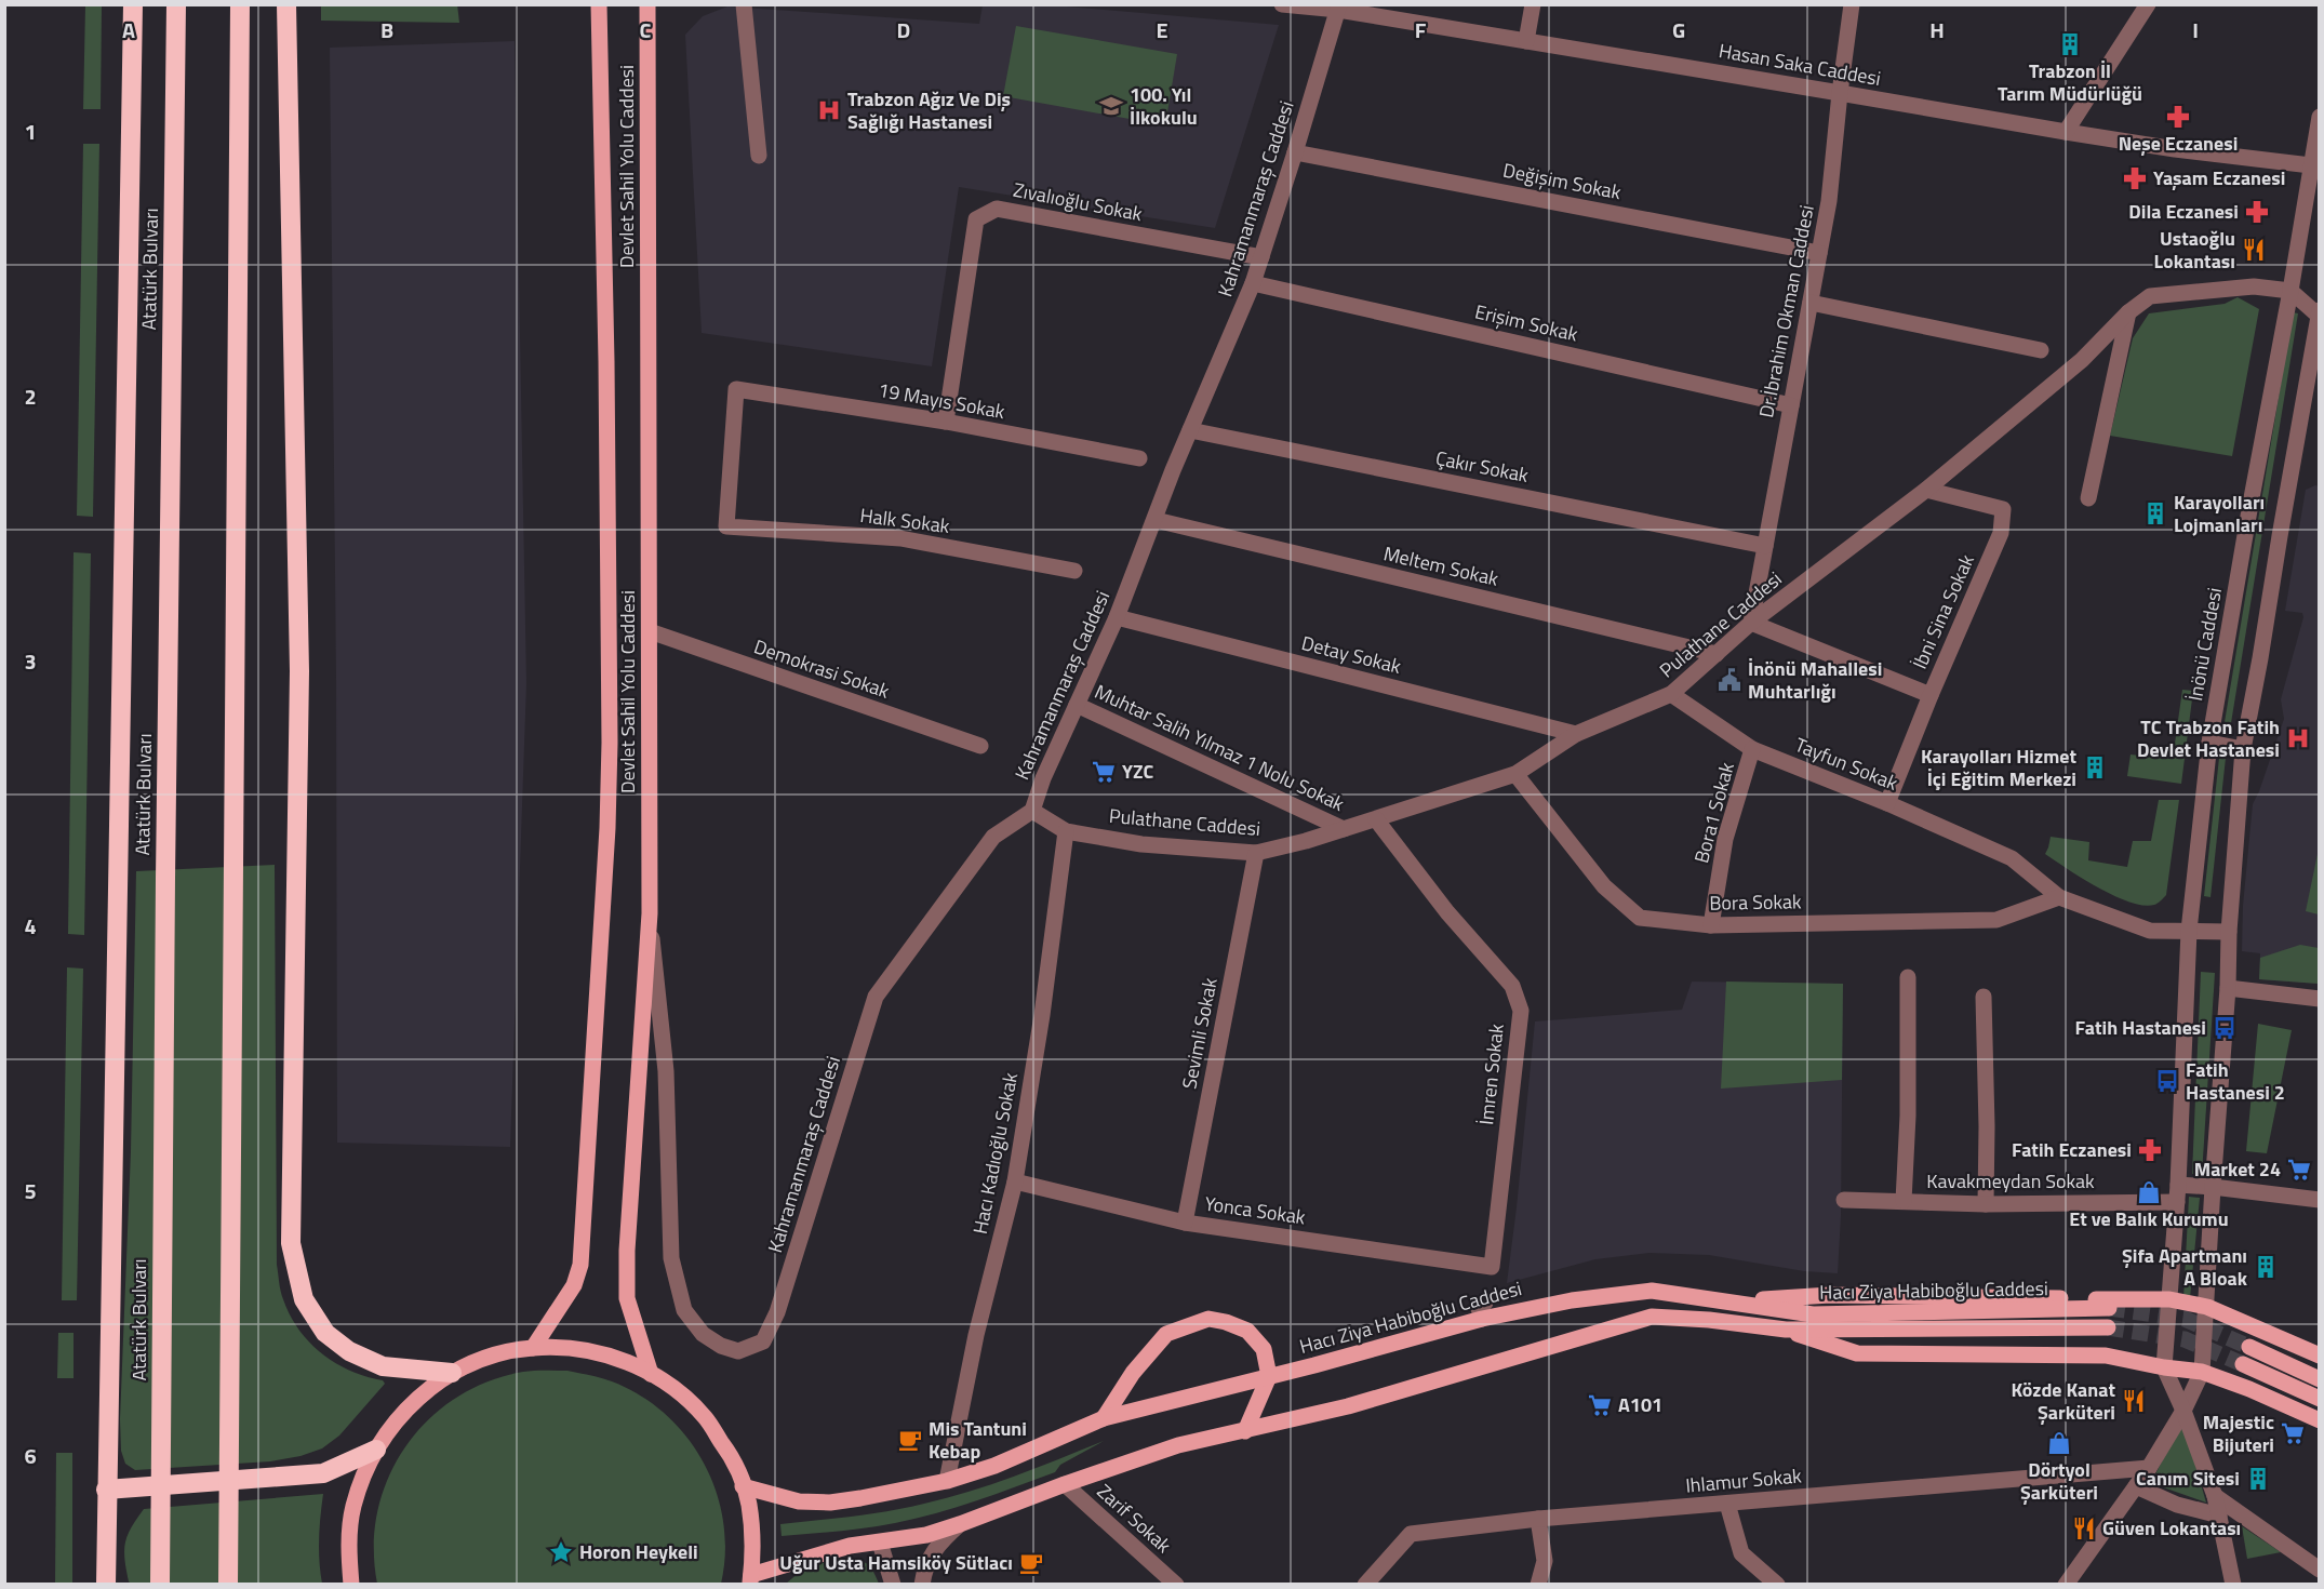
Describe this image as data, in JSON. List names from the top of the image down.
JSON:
{
  "streets": {
    "highway": ["Atatürk Bulvarı"],
    "main road": ["Devlet Sahil Yolu Caddesi", "Hacı Ziya Habiboğlu Caddesi"],
    "street": [
      "Hasan Saka Caddesi",
      "Değişim Sokak",
      "Kahramanmaraş Caddesi",
      "Zıvalıoğlu Sokak",
      "Dr.İbrahim Okman Caddesi",
      "Erişim Sokak",
      "19 Mayıs Sokak",
      "Çakır Sokak",
      "Halk Sokak",
      "Meltem Sokak",
      "İbni Sina Sokak",
      "Pulathane Caddesi",
      "İnönü Caddesi",
      "Detay Sokak",
      "Demokrasi Sokak",
      "Muhtar Salih Yılmaz 1 Nolu Sokak",
      "Tayfun Sokak",
      "Bora1 Sokak",
      "Bora Sokak",
      "Sevimli Sokak",
      "İmren Sokak",
      "Hacı Kadıoğlu Sokak",
      "Kavakmeydan Sokak",
      "Yonca Sokak",
      "Ihlamur Sokak",
      "Zarif Sokak"
    ]
  },
  "crossings": [
    ["Hasan Saka Caddesi", "Kahramanmaraş Caddesi"],
    ["Hasan Saka Caddesi", "Dr.İbrahim Okman Caddesi"],
    ["Hasan Saka Caddesi", "İnönü Caddesi"],
    ["Devlet Sahil Yolu Caddesi", "Kahramanmaraş Caddesi"],
    ["Devlet Sahil Yolu Caddesi", "Demokrasi Sokak"],
    ["Değişim Sokak", "Kahramanmaraş Caddesi"],
    ["Değişim Sokak", "Dr.İbrahim Okman Caddesi"],
    ["Kahramanmaraş Caddesi", "Zıvalıoğlu Sokak"],
    ["Kahramanmaraş Caddesi", "Erişim Sokak"],
    ["Kahramanmaraş Caddesi", "Çakır Sokak"],
    ["Kahramanmaraş Caddesi", "Meltem Sokak"],
    ["Kahramanmaraş Caddesi", "Pulathane Caddesi"],
    ["Kahramanmaraş Caddesi", "Detay Sokak"],
    ["Kahramanmaraş Caddesi", "Muhtar Salih Yılmaz 1 Nolu Sokak"],
    ["Zıvalıoğlu Sokak", "19 Mayıs Sokak"],
    ["Dr.İbrahim Okman Caddesi", "Erişim Sokak"],
    ["Dr.İbrahim Okman Caddesi", "Çakır Sokak"],
    ["Dr.İbrahim Okman Caddesi", "Pulathane Caddesi"],
    ["19 Mayıs Sokak", "Halk Sokak"],
    ["Meltem Sokak", "Pulathane Caddesi"],
    ["İbni Sina Sokak", "Pulathane Caddesi"],
    ["İbni Sina Sokak", "Tayfun Sokak"],
    ["Pulathane Caddesi", "İnönü Caddesi"],
    ["Pulathane Caddesi", "Detay Sokak"],
    ["Pulathane Caddesi", "Muhtar Salih Yılmaz 1 Nolu Sokak"],
    ["Pulathane Caddesi", "Tayfun Sokak"],
    ["Pulathane Caddesi", "Bora Sokak"],
    ["Pulathane Caddesi", "Sevimli Sokak"],
    ["Pulathane Caddesi", "İmren Sokak"],
    ["Pulathane Caddesi", "Hacı Kadıoğlu Sokak"],
    ["İnönü Caddesi", "Tayfun Sokak"],
    ["İnönü Caddesi", "Kavakmeydan Sokak"],
    ["Tayfun Sokak", "Bora1 Sokak"],
    ["Tayfun Sokak", "Bora Sokak"],
    ["Bora1 Sokak", "Bora Sokak"],
    ["Sevimli Sokak", "Yonca Sokak"],
    ["İmren Sokak", "Yonca Sokak"],
    ["Hacı Kadıoğlu Sokak", "Yonca Sokak"],
    ["Hacı Kadıoğlu Sokak", "Hacı Ziya Habiboğlu Caddesi"],
    ["Hacı Ziya Habiboğlu Caddesi", "Zarif Sokak"]
  ],
  "places": {
    "building": [
      "Trabzon İl Tarım Müdürlüğü",
      "Karayolları Lojmanları",
      "Karayolları Hizmet İçi Eğitim Merkezi",
      "Şifa Apartmanı A Bloak",
      "Canım Sitesi"
    ],
    "school or university": ["100. Yıl İlkokulu"],
    "hospital": ["Trabzon Ağız Ve Diş Sağlığı Hastanesi", "TC Trabzon Fatih Devlet Hastanesi"],
    "pharmacy": [
      "Neşe Eczanesi",
      "Yaşam Eczanesi",
      "Dila Eczanesi",
      "Fatih Eczanesi"
    ],
    "restaurant": ["Ustaoğlu Lokantası", "Közde Kanat Şarküteri", "Güven Lokantası"],
    "public building": ["İnönü Mahallesi Muhtarlığı"],
    "supermarket": [
      "YZC",
      "Market 24",
      "A101",
      "Majestic Bijuteri"
    ],
    "bus stop": ["Fatih Hastanesi", "Fatih Hastanesi 2"],
    "shop": ["Et ve Balık Kurumu", "Dörtyol Şarküteri"],
    "cafe": ["Mis Tantuni Kebap", "Uğur Usta Hamsiköy Sütlacı"],
    "place": ["Horon Heykeli"]
  },
  "grid": {
    "columns": [
      "A",
      "B",
      "C",
      "D",
      "E",
      "F",
      "G",
      "H",
      "I"
    ],
    "rows": [
      "1",
      "2",
      "3",
      "4",
      "5",
      "6"
    ]
  }
}
